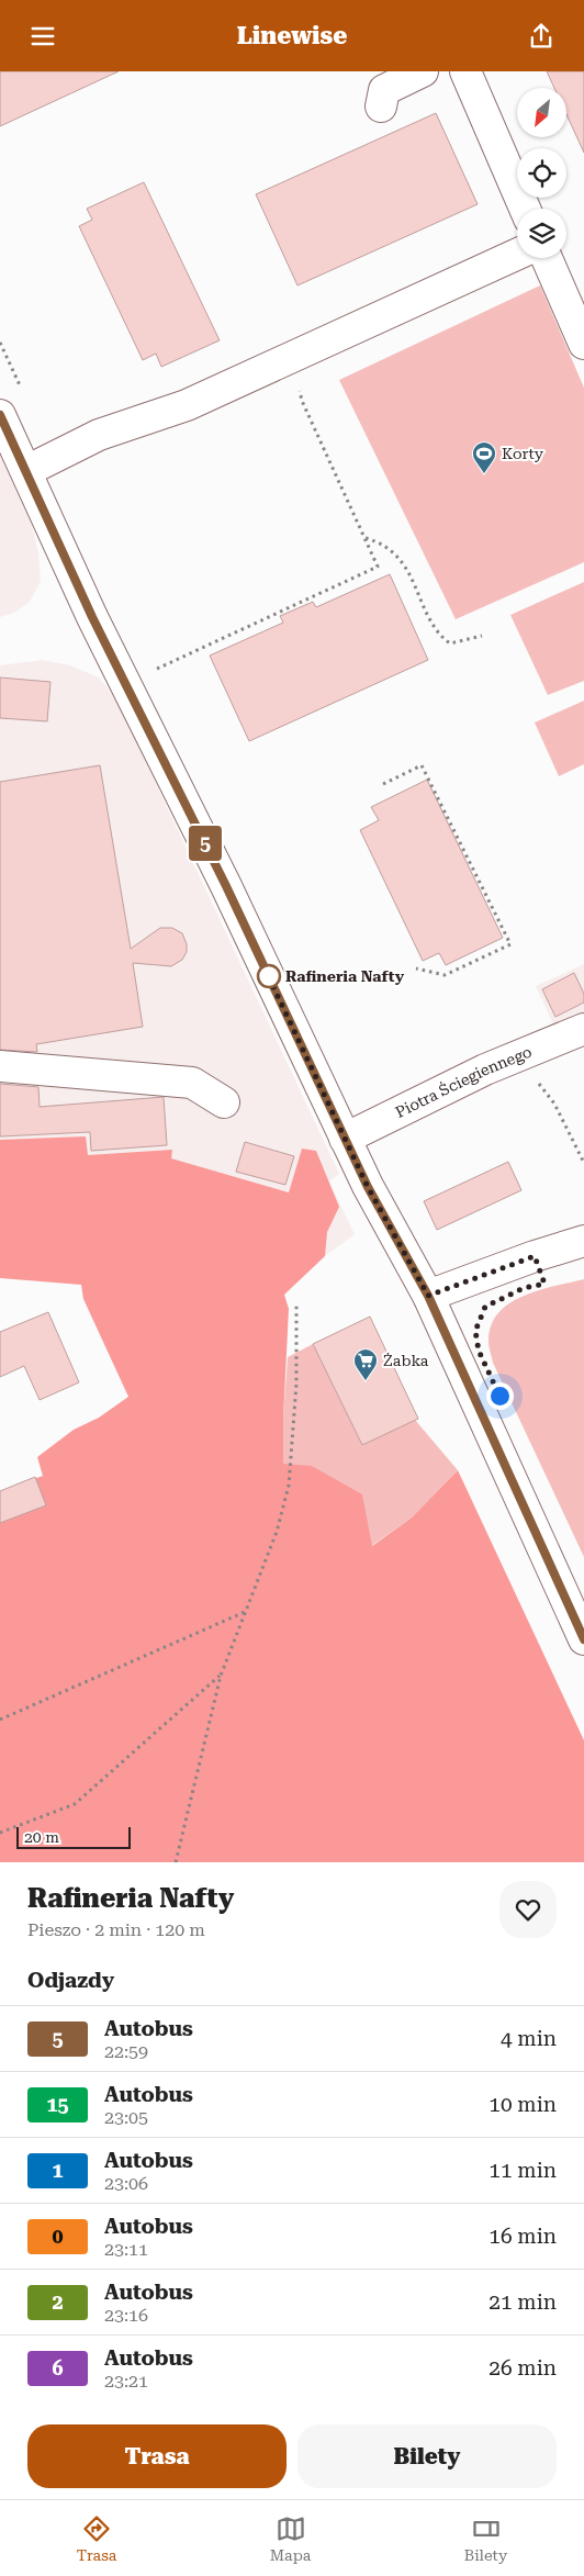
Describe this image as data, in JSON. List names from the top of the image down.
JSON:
{
  "streets": {
    "street": ["Piotra Ściegiennego"]
  },
  "places": {
    "sports": ["Korty"],
    "other": ["Rafineria Nafty"],
    "supermarket": ["Żabka"]
  },
  "lines": ["bus line 5"],
  "scale_bar": "20 m",
  "north": "bottom left",
  "page": {
    "header": "Linewise",
    "on_map": "5",
    "scale": "20 m",
    "heading": [
      ["Rafineria Nafty", "Pieszo · 2 min · 120 m"],
      "Odjazdy"
    ],
    "list": [
      {
        "mark": "5",
        "name": "Autobus",
        "note": "22:59",
        "value": "4 min"
      },
      {
        "mark": "15",
        "name": "Autobus",
        "note": "23:05",
        "value": "10 min"
      },
      {
        "mark": "1",
        "name": "Autobus",
        "note": "23:06",
        "value": "11 min"
      },
      {
        "mark": "0",
        "name": "Autobus",
        "note": "23:11",
        "value": "16 min"
      },
      {
        "mark": "2",
        "name": "Autobus",
        "note": "23:16",
        "value": "21 min"
      },
      {
        "mark": "6",
        "name": "Autobus",
        "note": "23:21",
        "value": "26 min"
      }
    ],
    "buttons": ["Trasa", "Bilety"],
    "tabs": ["Trasa", "Mapa", "Bilety"]
  }
}
